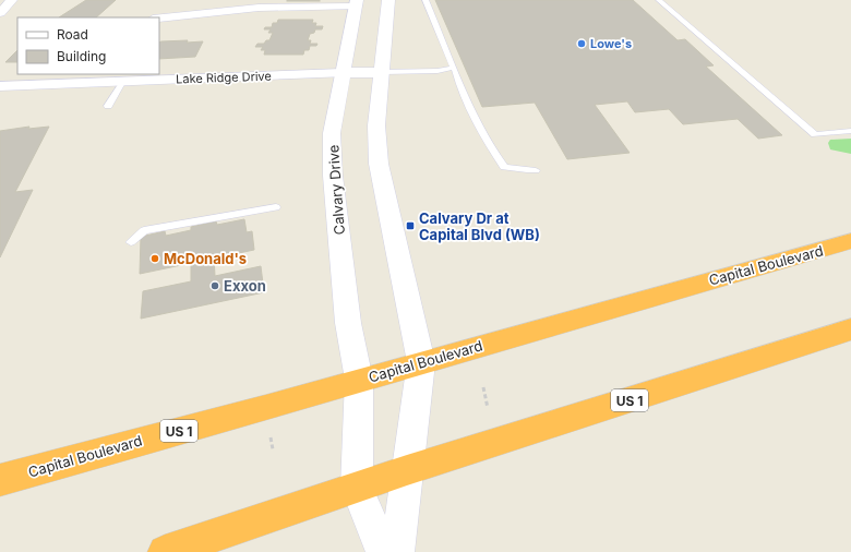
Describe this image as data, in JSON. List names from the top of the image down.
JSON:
{
  "streets": {
    "highway": ["Capital Boulevard", "US 1"],
    "street": ["Lake Ridge Drive", "Calvary Drive"]
  },
  "crossings": [
    ["Lake Ridge Drive", "Calvary Drive"],
    ["Calvary Drive", "Capital Boulevard"],
    ["Calvary Drive", "US 1"]
  ],
  "places": {
    "other": ["Lowe's", "McDonald's", "Exxon"],
    "transit": ["Calvary Dr at Capital Blvd (WB)"]
  },
  "legend": ["Road", "Building"]
}
